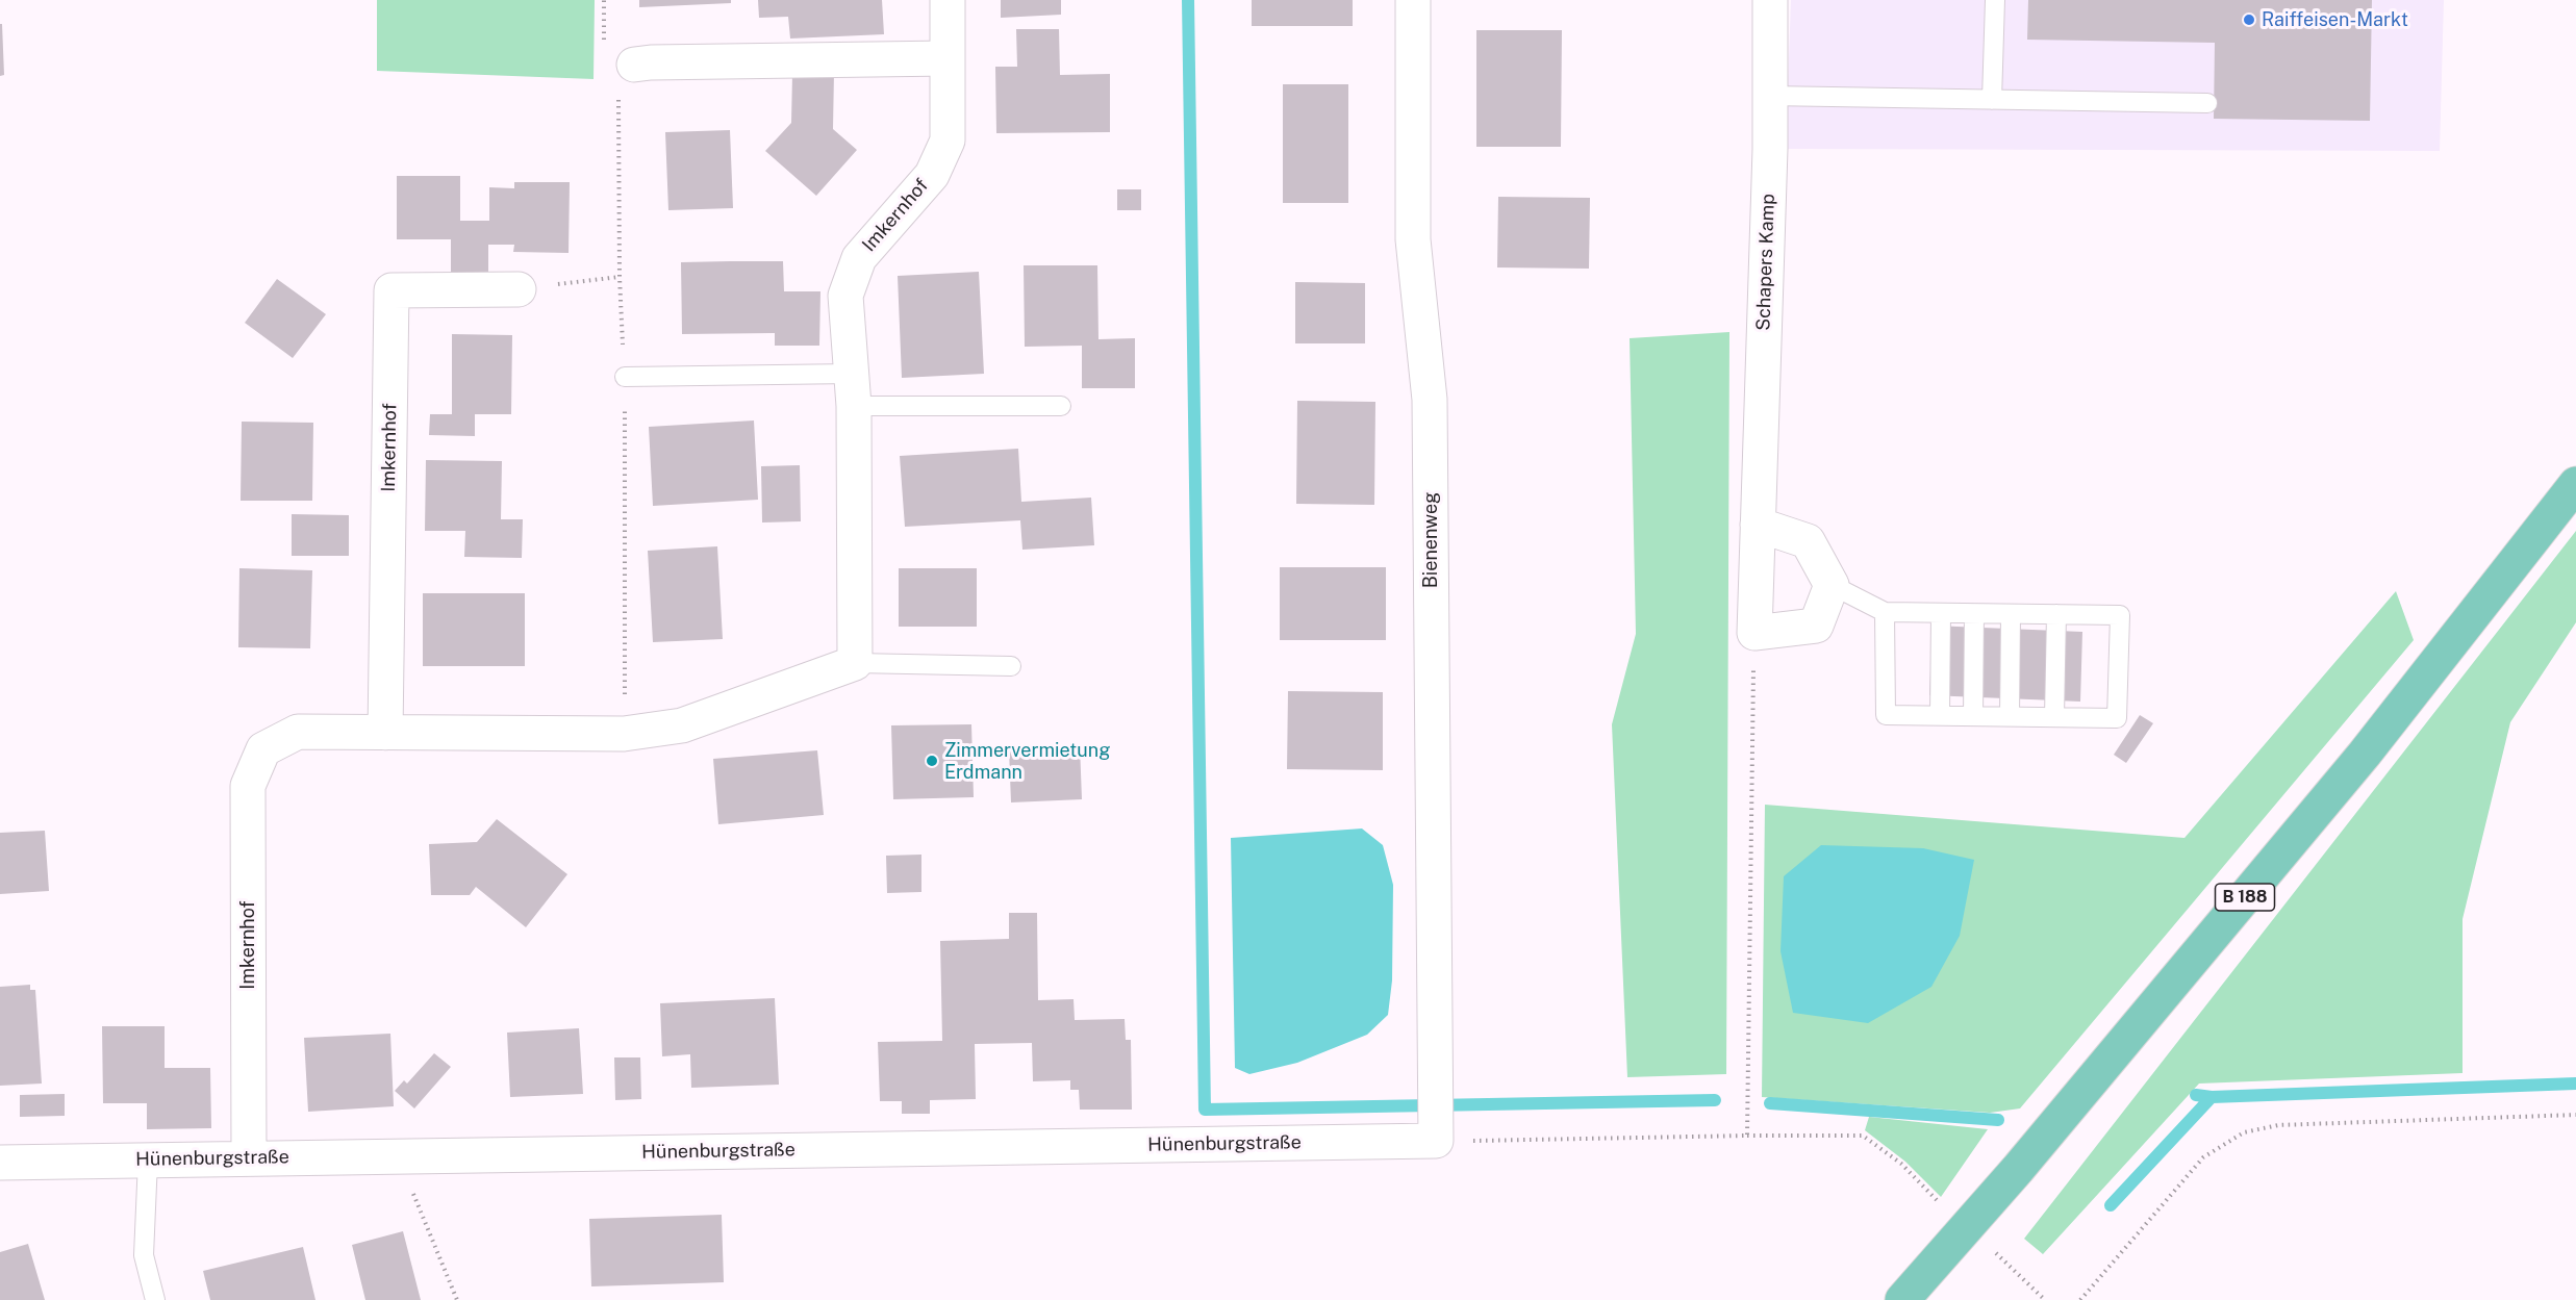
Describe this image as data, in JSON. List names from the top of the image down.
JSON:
{
  "streets": {
    "main road": ["B 188"],
    "street": [
      "Imkernhof",
      "Schapers Kamp",
      "Bienenweg",
      "Hünenburgstraße"
    ]
  },
  "crossings": [
    ["Imkernhof", "Hünenburgstraße"],
    ["Bienenweg", "Hünenburgstraße"]
  ],
  "places": ["Raiffeisen-Markt", "Zimmervermietung Erdmann"]
}
